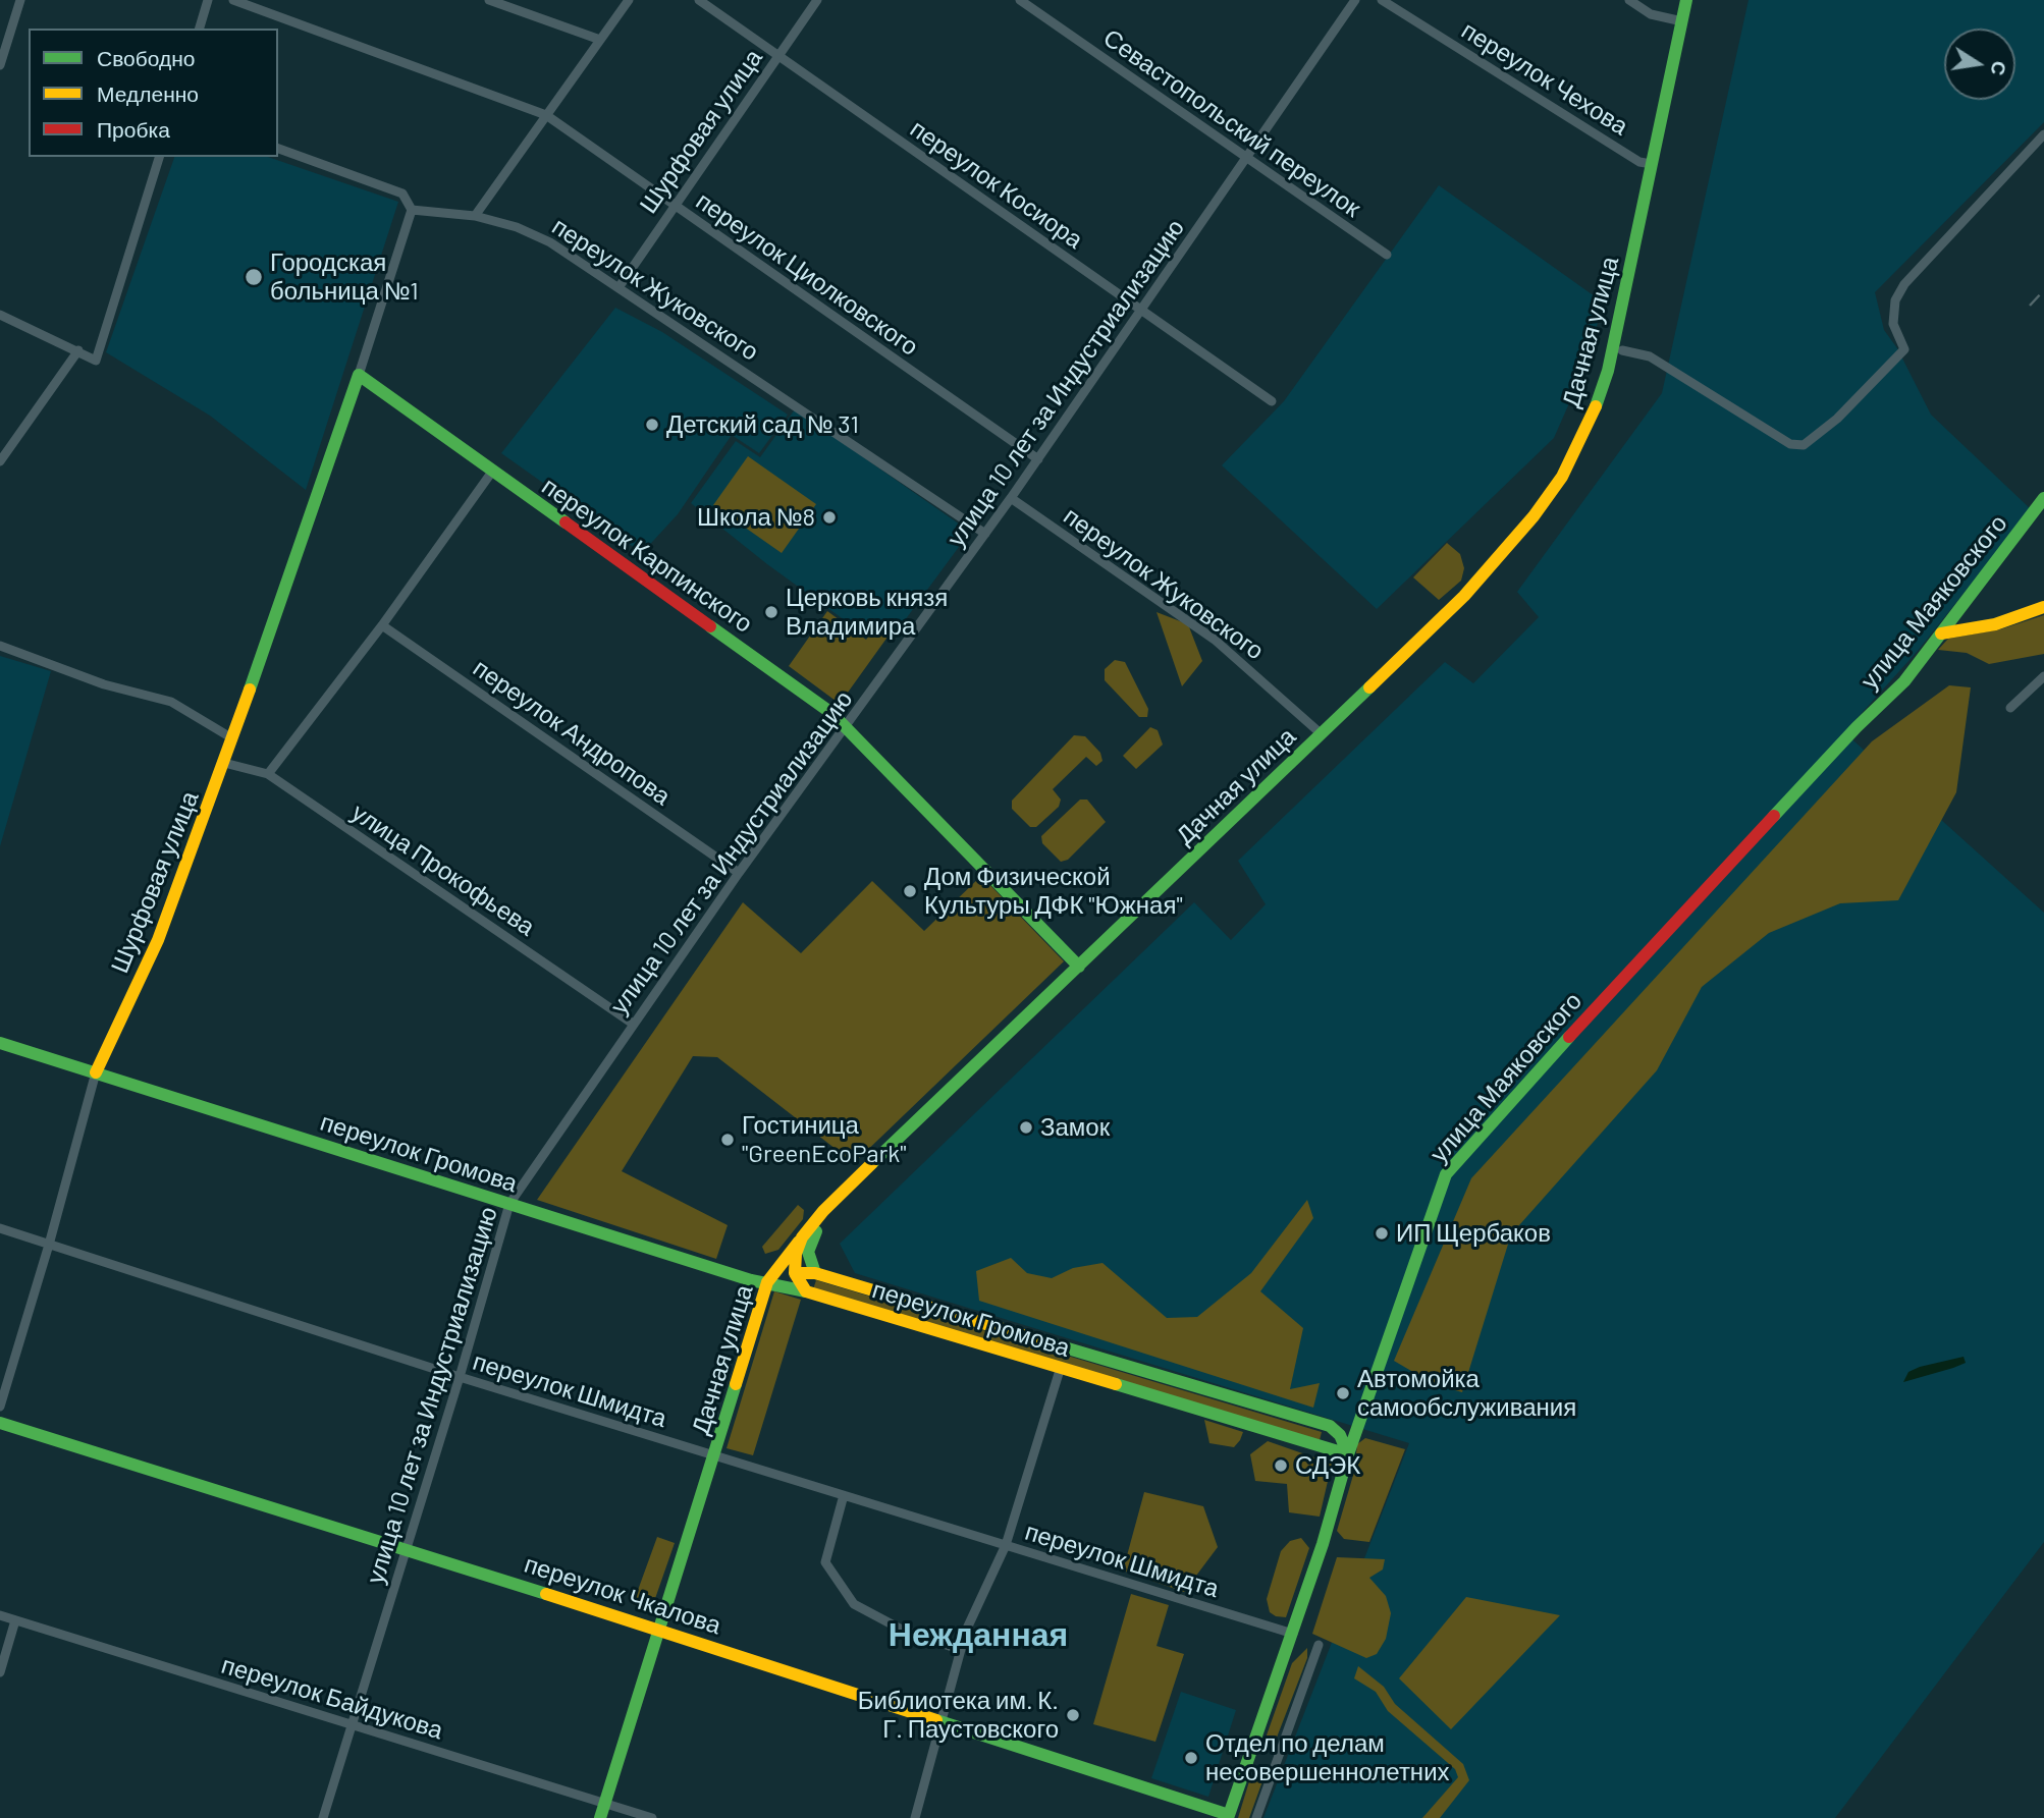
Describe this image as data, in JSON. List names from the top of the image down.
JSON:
{
  "streets": {
    "street": [
      "переулок Чехова",
      "Севастопольский переулок",
      "Шурфовая улица",
      "переулок Косиора",
      "переулок Циолковского",
      "переулок Жуковского",
      "Дачная улица",
      "улица 10 лет за Индустриализацию",
      "переулок Карпинского",
      "улица Маяковского",
      "переулок Андропова",
      "улица Прокофьева",
      "переулок Громова",
      "переулок Шмидта",
      "переулок Чкалова",
      "переулок Байдукова"
    ]
  },
  "crossings": [
    ["переулок Чехова", "Дачная улица"],
    ["Севастопольский переулок", "улица 10 лет за Индустриализацию"],
    ["Шурфовая улица", "переулок Косиора"],
    ["Шурфовая улица", "переулок Циолковского"],
    ["Шурфовая улица", "переулок Жуковского"],
    ["Шурфовая улица", "переулок Карпинского"],
    ["Шурфовая улица", "улица Прокофьева"],
    ["Шурфовая улица", "переулок Громова"],
    ["Шурфовая улица", "переулок Шмидта"],
    ["переулок Косиора", "улица 10 лет за Индустриализацию"],
    ["переулок Циолковского", "улица 10 лет за Индустриализацию"],
    ["переулок Жуковского", "Дачная улица"],
    ["переулок Жуковского", "улица 10 лет за Индустриализацию"],
    ["Дачная улица", "переулок Карпинского"],
    ["Дачная улица", "переулок Громова"],
    ["Дачная улица", "переулок Шмидта"],
    ["Дачная улица", "переулок Чкалова"],
    ["Дачная улица", "переулок Байдукова"],
    ["улица 10 лет за Индустриализацию", "переулок Карпинского"],
    ["улица 10 лет за Индустриализацию", "переулок Андропова"],
    ["улица 10 лет за Индустриализацию", "улица Прокофьева"],
    ["улица 10 лет за Индустриализацию", "переулок Громова"],
    ["улица 10 лет за Индустриализацию", "переулок Шмидта"],
    ["улица 10 лет за Индустриализацию", "переулок Чкалова"],
    ["улица 10 лет за Индустриализацию", "переулок Байдукова"],
    ["улица Маяковского", "переулок Громова"],
    ["улица Маяковского", "переулок Шмидта"],
    ["улица Маяковского", "переулок Чкалова"]
  ],
  "districts": ["Нежданная"],
  "places": [
    "Городская больница №1",
    "Детский сад № 31",
    "Школа №8",
    "Церковь князя Владимира",
    "Дом Физической Культуры ДФК \"Южная\"",
    "Замок",
    "Гостиница \"GreenEcoPark\"",
    "ИП Щербаков",
    "Автомойка самообслуживания",
    "СДЭК",
    "Библиотека им. К. Г. Паустовского",
    "Отдел по делам несовершеннолетних"
  ],
  "legend": ["Свободно", "Медленно", "Пробка"],
  "north": "right"
}
